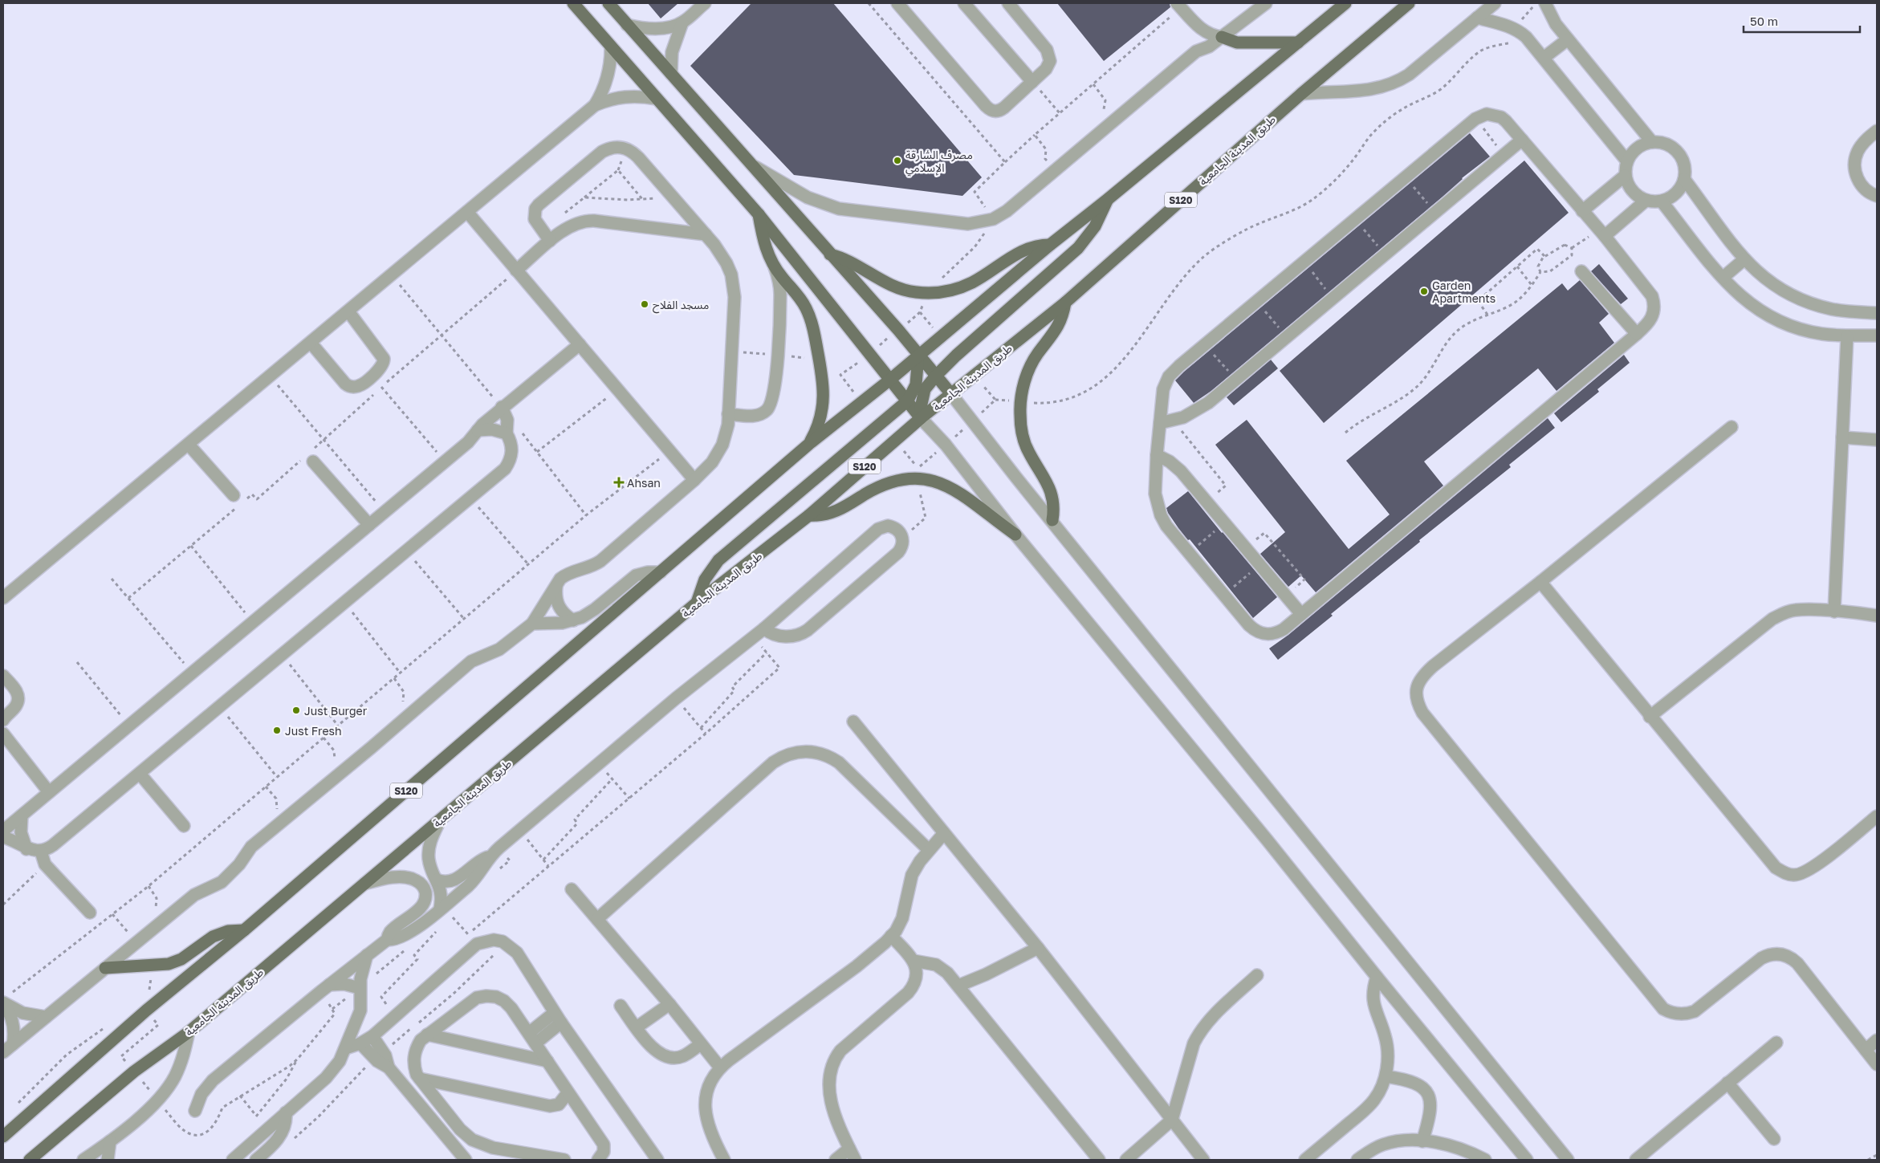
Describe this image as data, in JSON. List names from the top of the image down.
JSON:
{
  "streets": {
    "main road": ["طريق المدينة الجامعية", "S120"]
  },
  "places": {
    "other": [
      "مصرف الشارقة الإسلامي",
      "Garden Apartments",
      "مسجد الفلاح",
      "Just Burger",
      "Just Fresh"
    ],
    "health": ["Ahsan"]
  },
  "scale_bar": "50 m"
}
